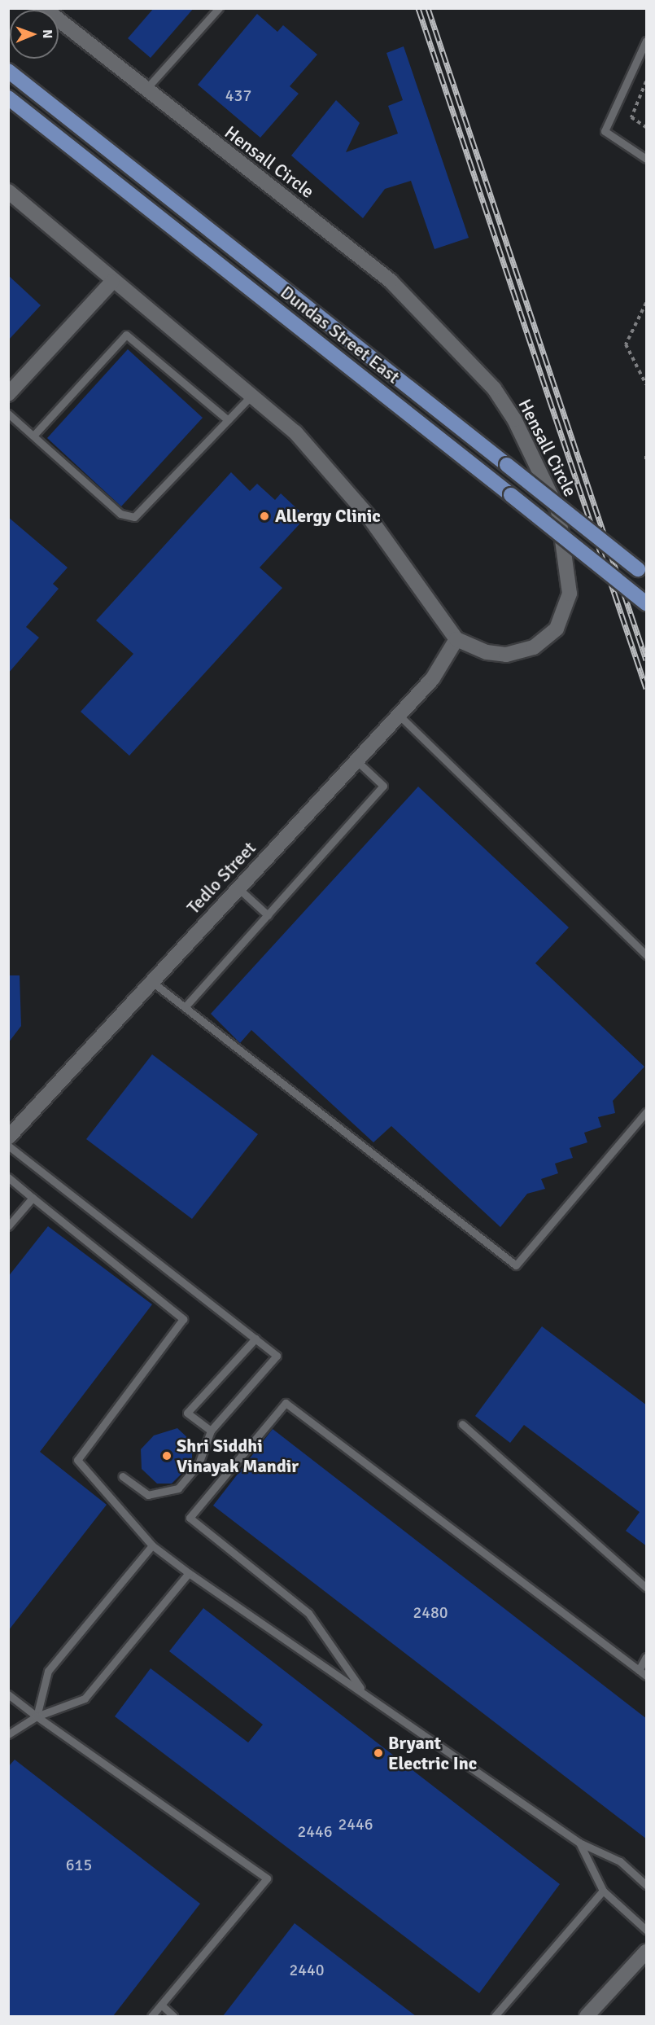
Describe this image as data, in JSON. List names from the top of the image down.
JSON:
{
  "streets": {
    "main road": ["Dundas Street East"],
    "street": ["Hensall Circle", "Tedlo Street"]
  },
  "crossings": [
    ["Hensall Circle", "Tedlo Street"]
  ],
  "places": ["Allergy Clinic", "Shri Siddhi Vinayak Mandir", "Bryant Electric Inc"],
  "house_numbers": [
    "437",
    "2480",
    "2446",
    "2446",
    "615",
    "2440"
  ],
  "north": "right"
}
